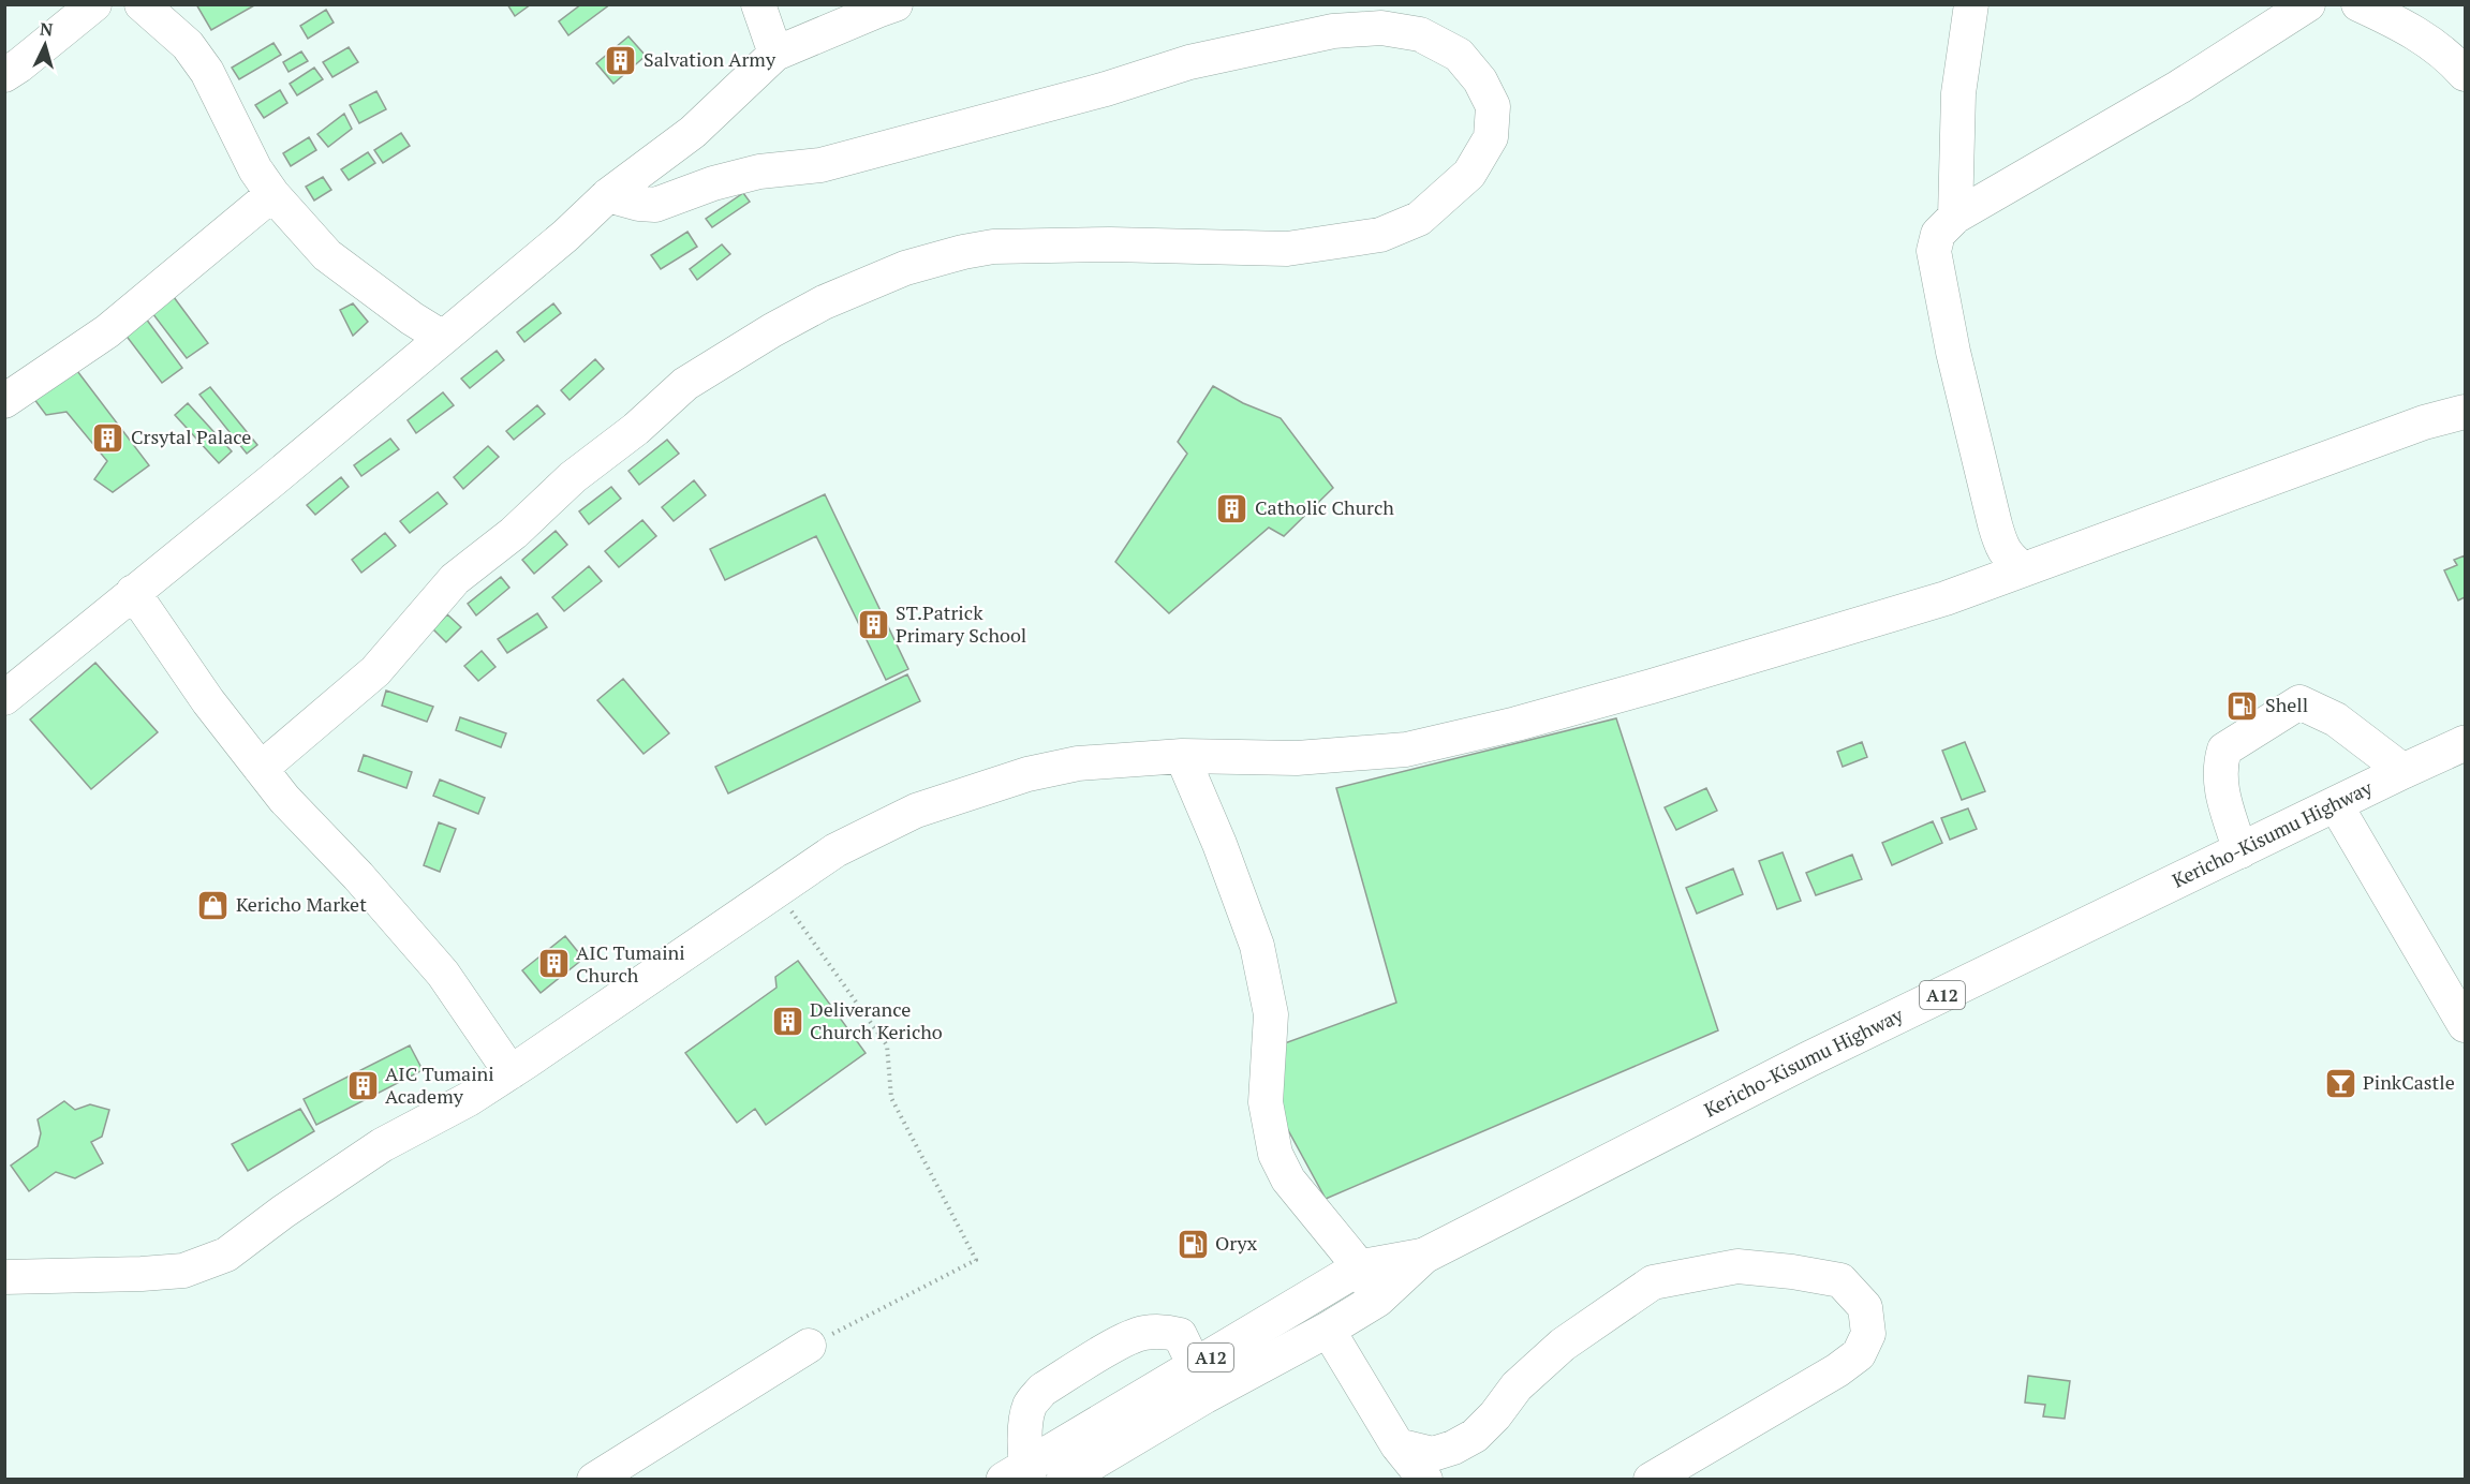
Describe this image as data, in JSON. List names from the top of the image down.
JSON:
{
  "streets": {
    "highway": ["Kericho-Kisumu Highway", "A12"]
  },
  "places": {
    "building": [
      "Salvation Army",
      "Crsytal Palace",
      "Catholic Church",
      "ST.Patrick Primary School",
      "AIC Tumaini Church",
      "Deliverance Church Kericho",
      "AIC Tumaini Academy"
    ],
    "fuel station": ["Shell", "Oryx"],
    "shop": ["Kericho Market"],
    "bar": ["PinkCastle"]
  },
  "north": "top"
}
